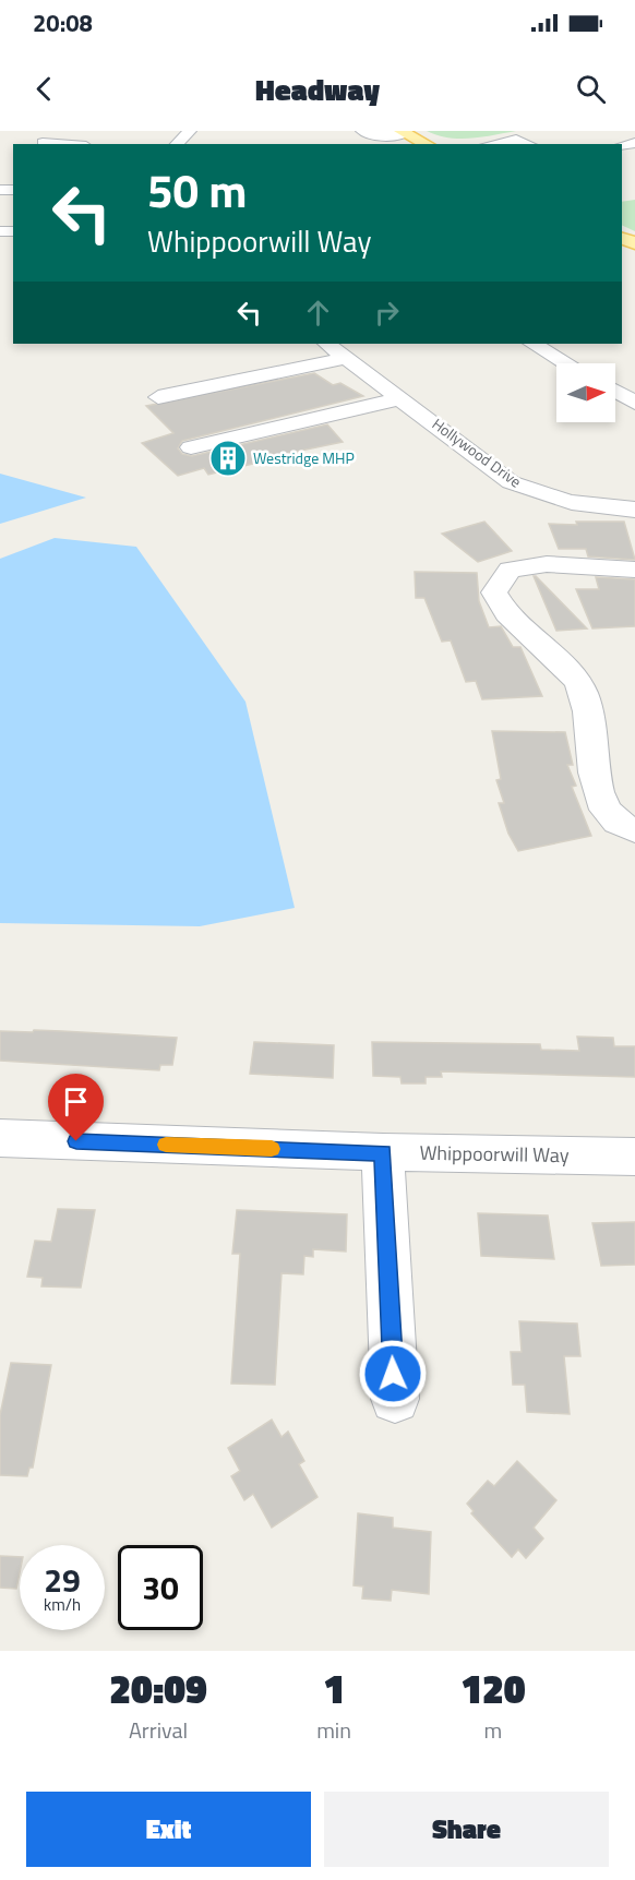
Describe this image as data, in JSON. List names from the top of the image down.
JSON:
{
  "streets": {
    "street": ["Hollywood Drive", "Whippoorwill Way"]
  },
  "places": {
    "building": ["Westridge MHP"]
  },
  "north": "right",
  "page": {
    "status": "20:08",
    "header": "Headway",
    "turn": ["50 m", "Whippoorwill Way"],
    "speed": "29 km/h",
    "limit": "30",
    "eta": [
      "20:09",
      "Arrival",
      "1",
      "min",
      "120",
      "m"
    ],
    "buttons": ["Exit", "Share"]
  }
}
